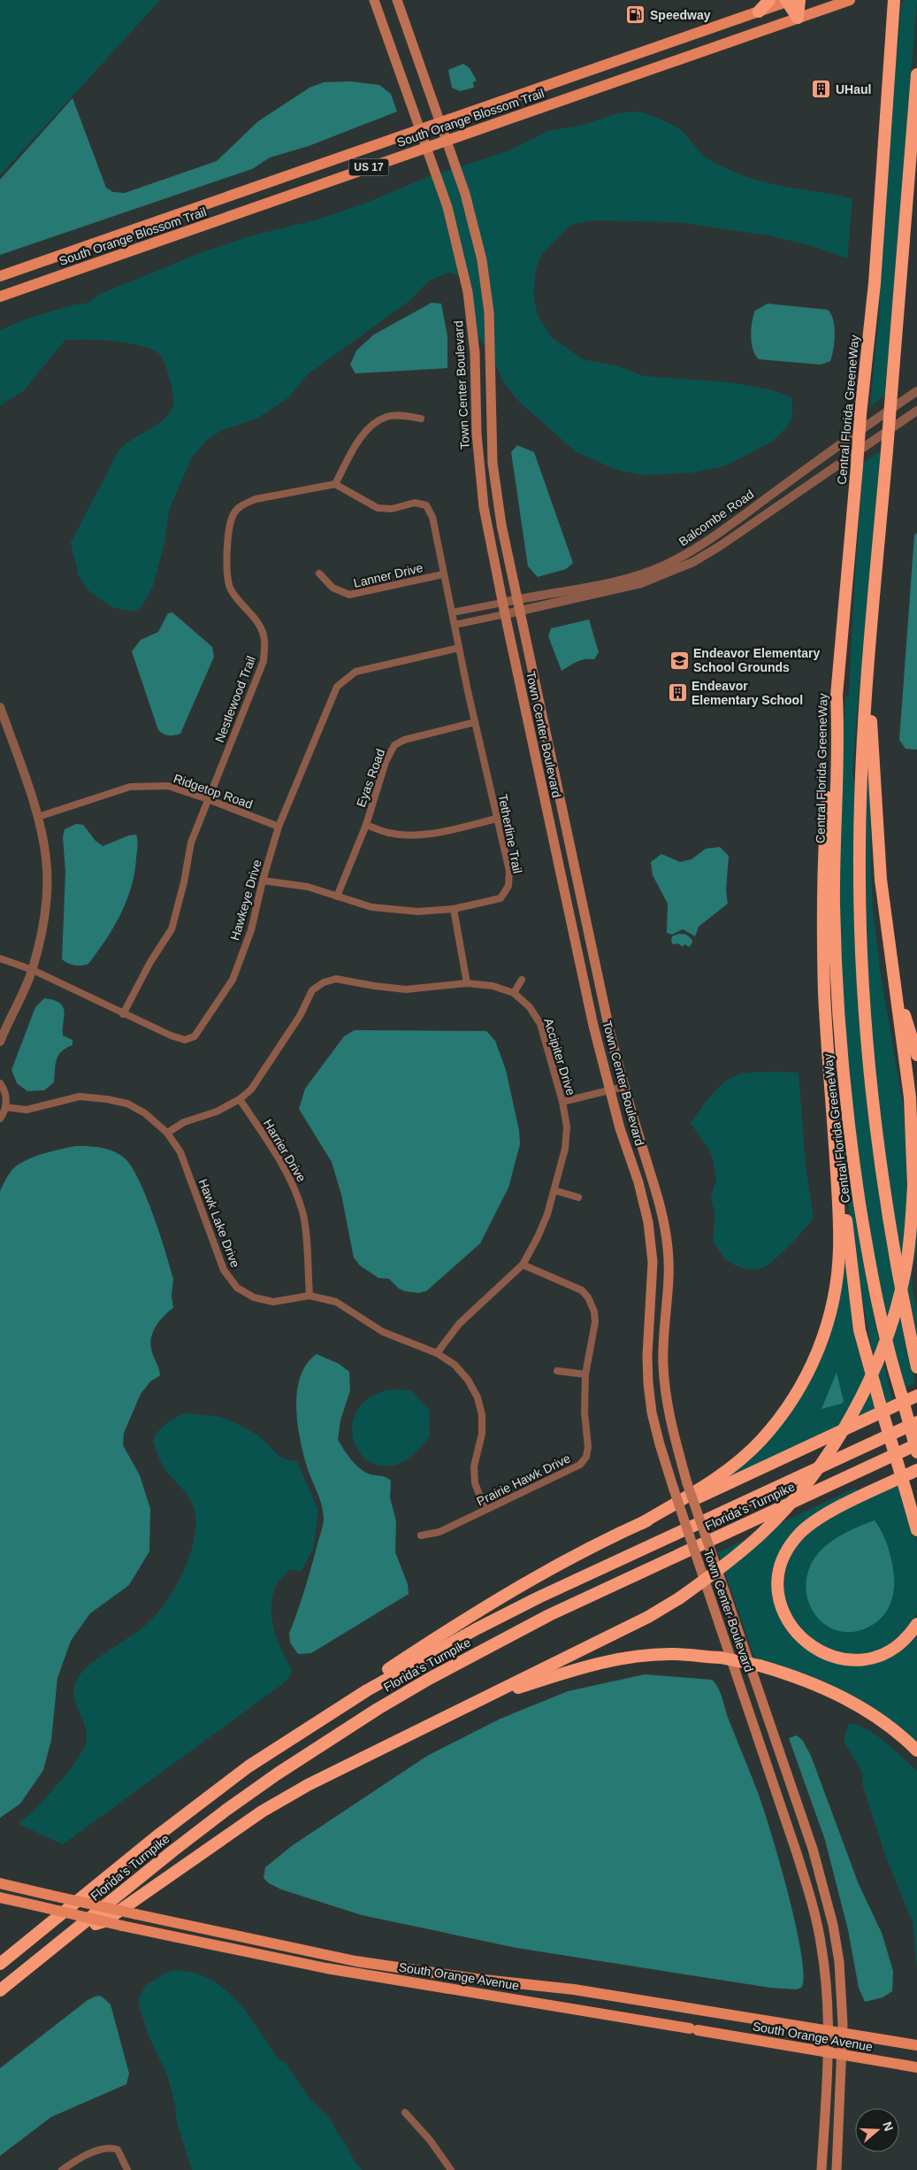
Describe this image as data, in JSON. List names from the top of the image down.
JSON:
{
  "streets": {
    "highway": ["Central Florida GreeneWay", "Florida's Turnpike"],
    "main road": [
      "South Orange Blossom Trail",
      "US 17",
      "Town Center Boulevard",
      "South Orange Avenue"
    ],
    "street": [
      "Balcombe Road",
      "Lanner Drive",
      "Nestlewood Trail",
      "Eyas Road",
      "Ridgetop Road",
      "Tetherline Trail",
      "Hawkeye Drive",
      "Accipiter Drive",
      "Harrier Drive",
      "Hawk Lake Drive",
      "Prairie Hawk Drive"
    ]
  },
  "crossings": [
    ["South Orange Blossom Trail", "Town Center Boulevard"],
    ["Town Center Boulevard", "Balcombe Road"],
    ["Town Center Boulevard", "South Orange Avenue"],
    ["Nestlewood Trail", "Ridgetop Road"],
    ["Nestlewood Trail", "Hawkeye Drive"],
    ["Eyas Road", "Tetherline Trail"],
    ["Ridgetop Road", "Hawkeye Drive"],
    ["Tetherline Trail", "Hawkeye Drive"],
    ["Accipiter Drive", "Harrier Drive"],
    ["Accipiter Drive", "Hawk Lake Drive"],
    ["Accipiter Drive", "Prairie Hawk Drive"],
    ["Harrier Drive", "Hawk Lake Drive"],
    ["Hawk Lake Drive", "Prairie Hawk Drive"]
  ],
  "places": {
    "fuel station": ["Speedway"],
    "building": ["UHaul", "Endeavor Elementary School"],
    "school or university": ["Endeavor Elementary School Grounds"]
  },
  "north": "right"
}
